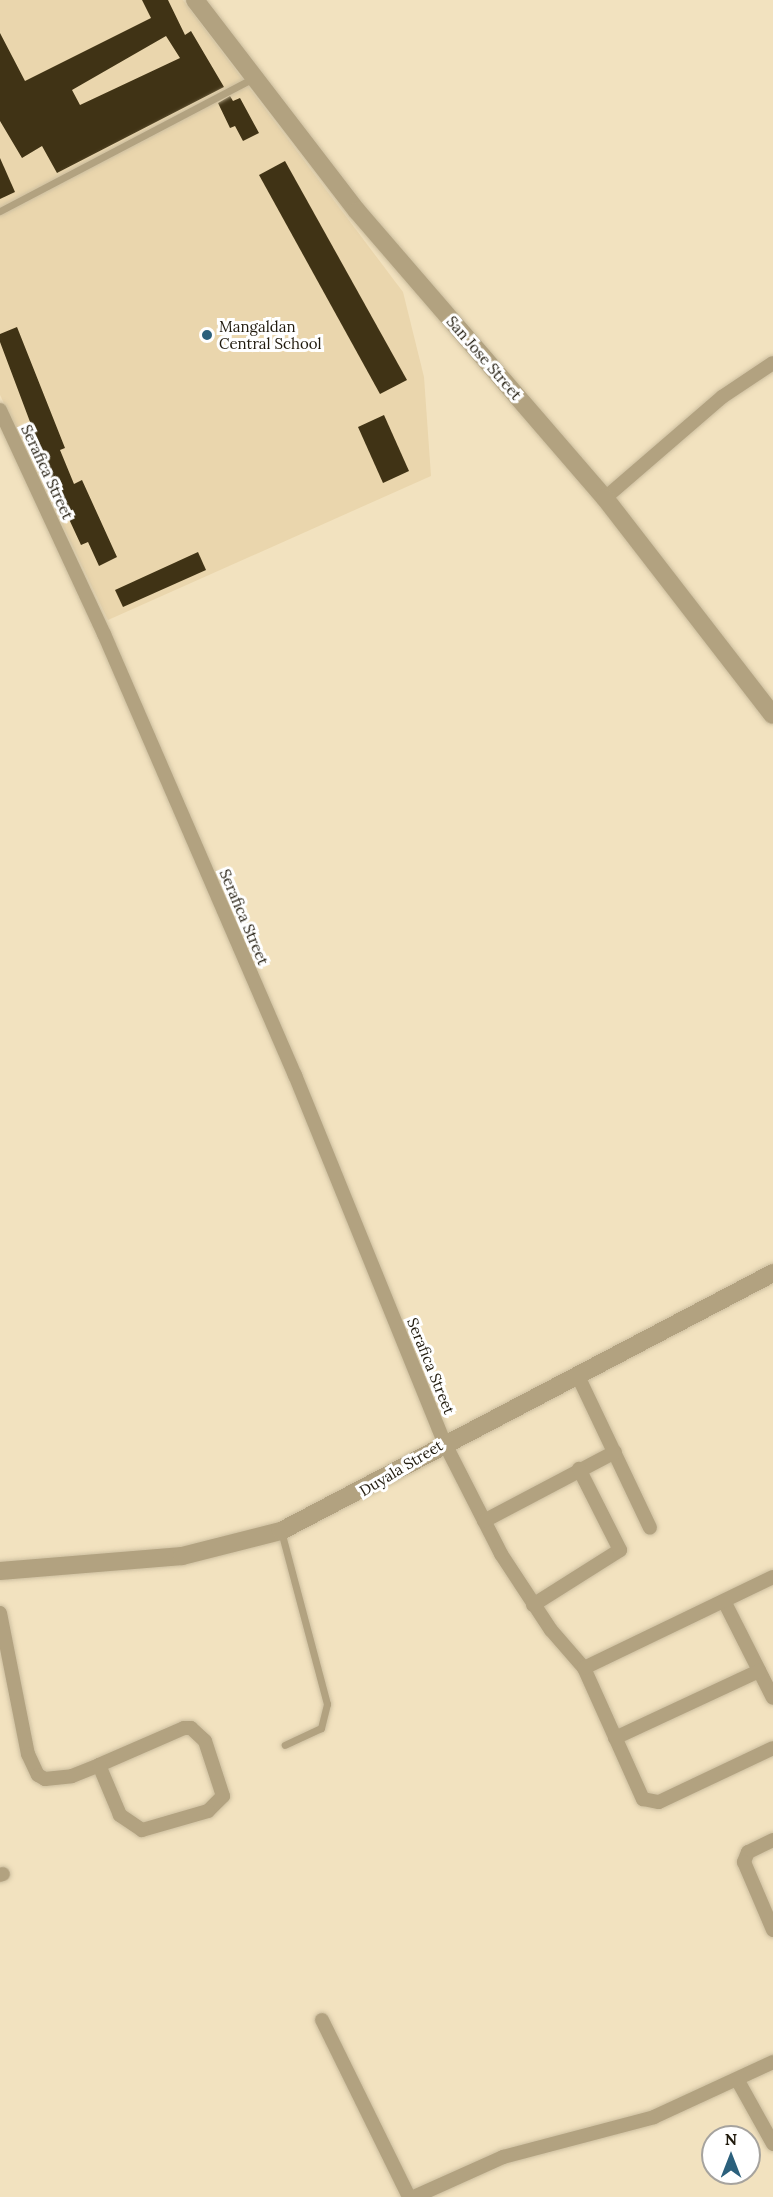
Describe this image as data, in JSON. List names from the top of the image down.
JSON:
{
  "streets": {
    "street": ["San Jose Street", "Serafica Street", "Duyala Street"]
  },
  "crossings": [
    ["Serafica Street", "Duyala Street"]
  ],
  "places": ["Mangaldan Central School"],
  "north": "top"
}
